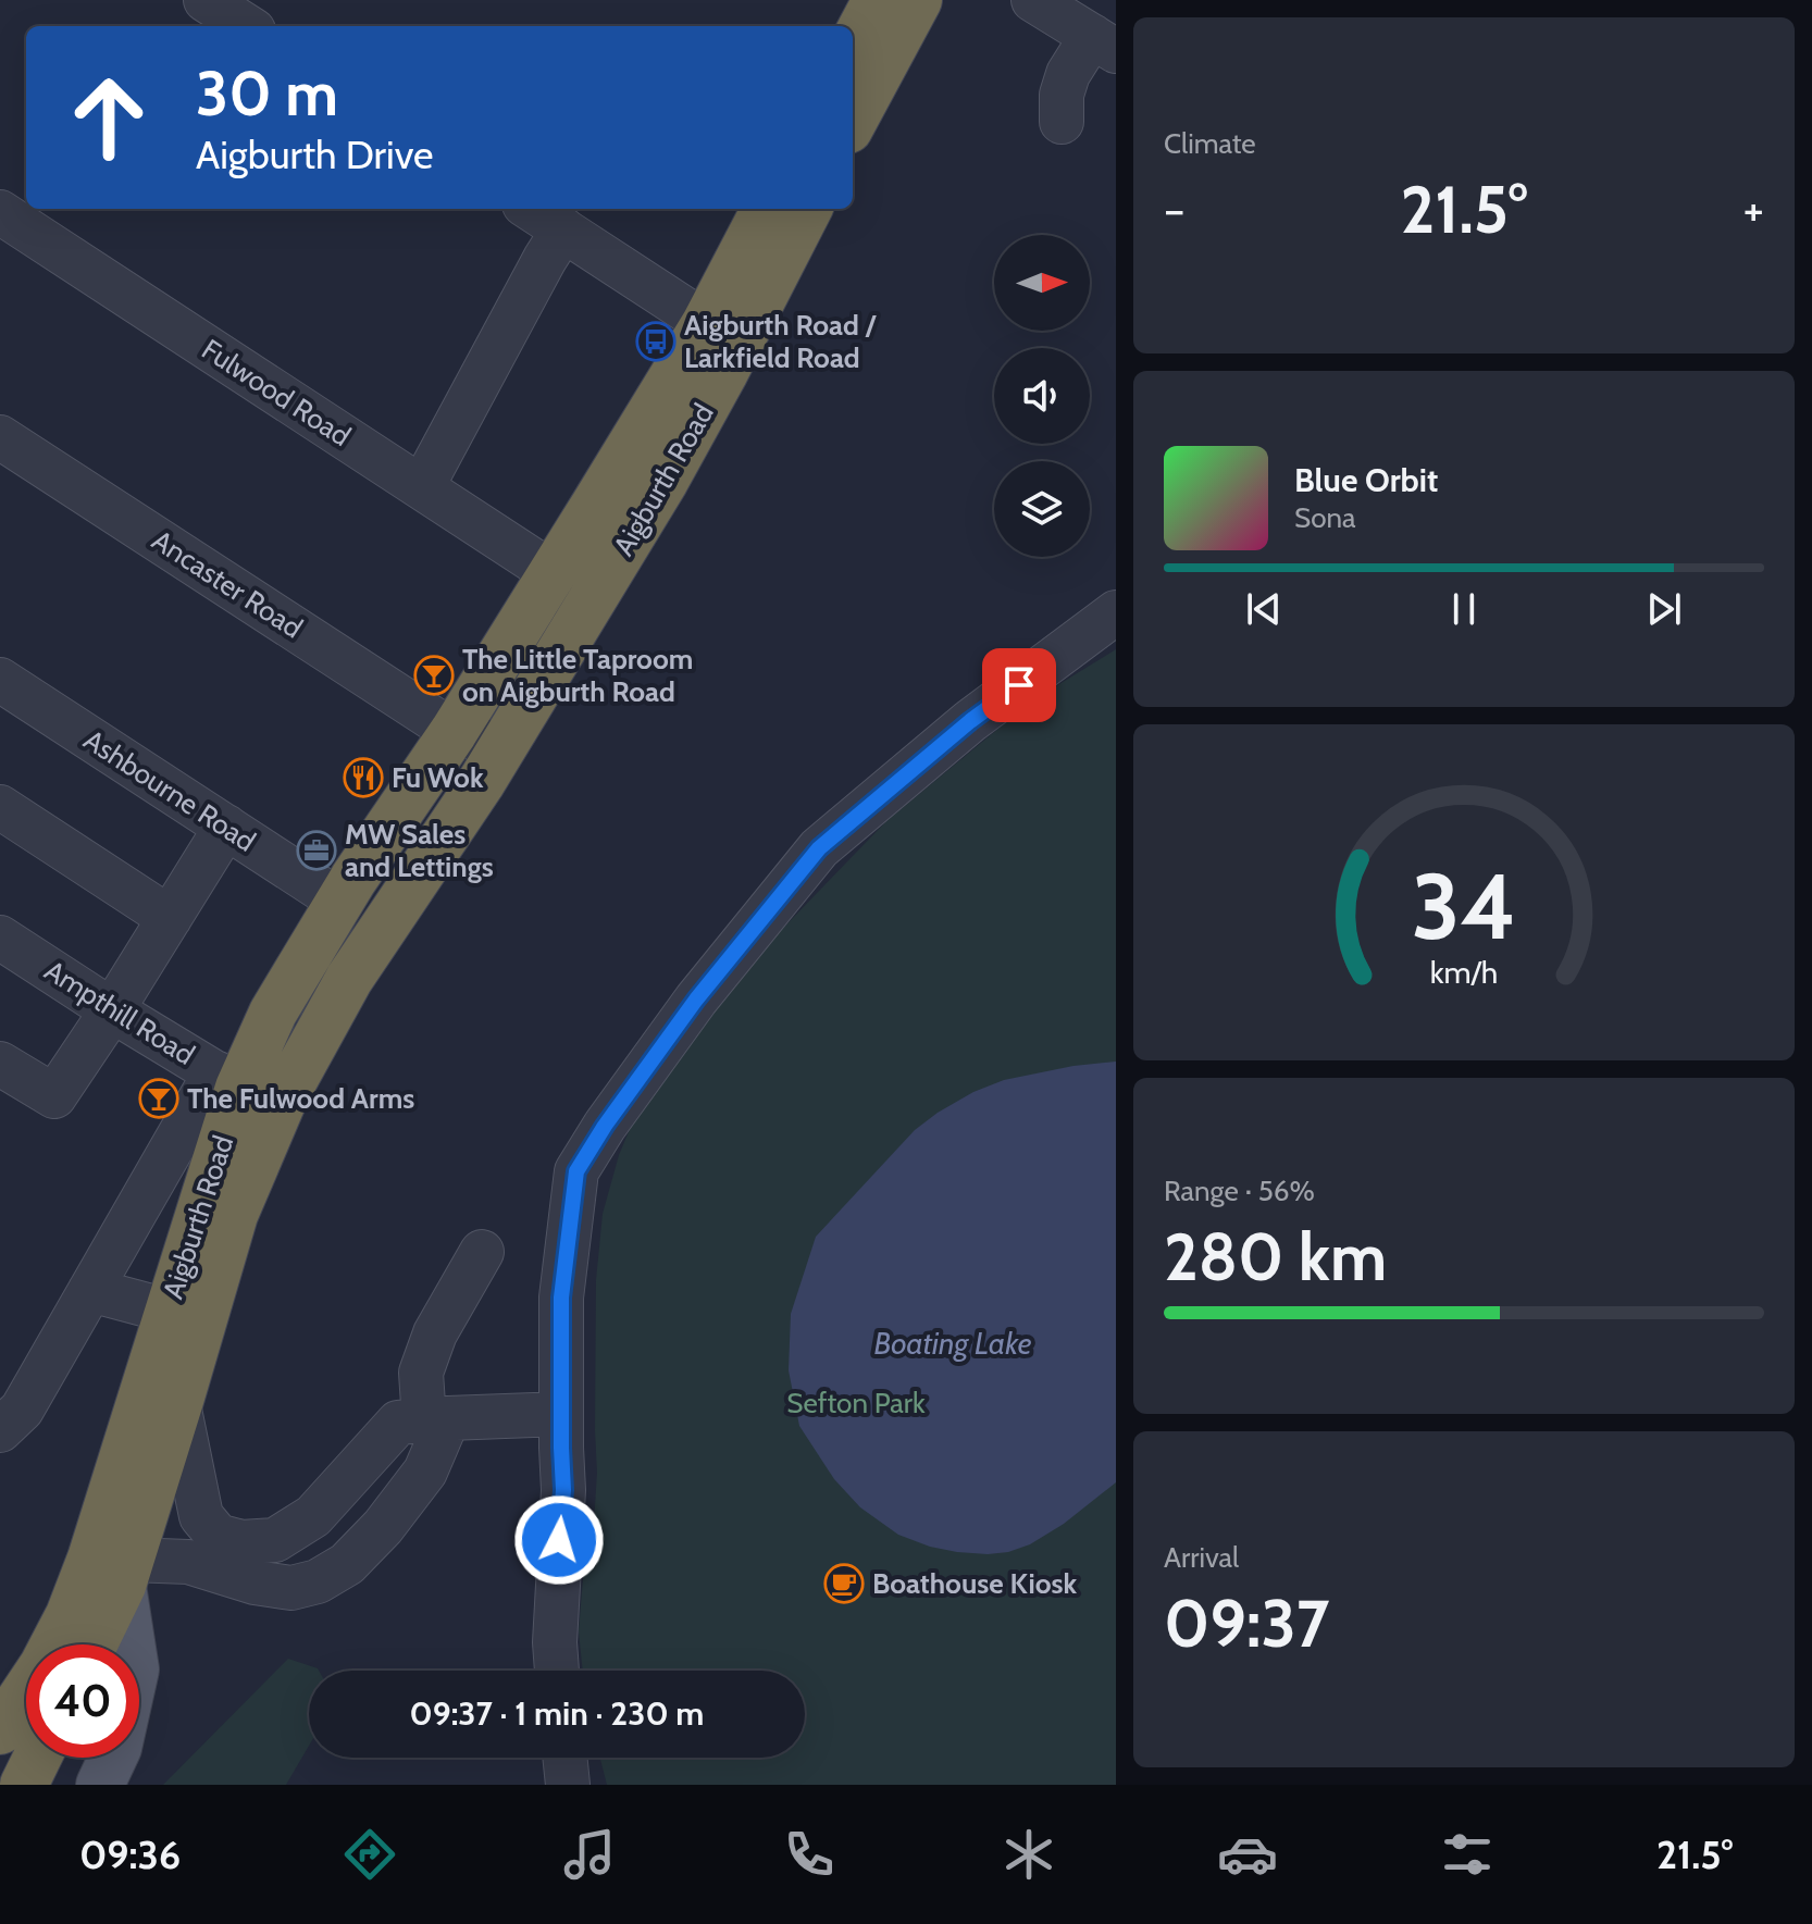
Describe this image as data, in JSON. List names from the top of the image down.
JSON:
{
  "streets": {
    "highway": ["Aigburth Road"],
    "street": [
      "Fulwood Road",
      "Ancaster Road",
      "Ashbourne Road",
      "Ampthill Road"
    ]
  },
  "crossings": [
    ["Fulwood Road", "Aigburth Road"],
    ["Aigburth Road", "Ancaster Road"],
    ["Aigburth Road", "Ashbourne Road"],
    ["Aigburth Road", "Ampthill Road"]
  ],
  "water": ["Boating Lake"],
  "parks": ["Sefton Park"],
  "places": {
    "bus stop": ["Aigburth Road / Larkfield Road"],
    "bar": ["The Little Taproom on Aigburth Road", "The Fulwood Arms"],
    "restaurant": ["Fu Wok"],
    "office": ["MW Sales and Lettings"],
    "cafe": ["Boathouse Kiosk"]
  },
  "north": "right",
  "page": {
    "tile": [
      "Climate",
      ["Range · 56%", "280 km"],
      ["Arrival", "09:37"]
    ],
    "turn": ["30 m", "Aigburth Drive"],
    "heat": ["−", "21.5°", "+"],
    "song": ["Blue Orbit", "Sona"],
    "limit": "40",
    "trip": "09:37 · 1 min · 230 m",
    "tabs": ["09:36", "21.5°"],
    "gauge": ["34", "km/h"]
  }
}
